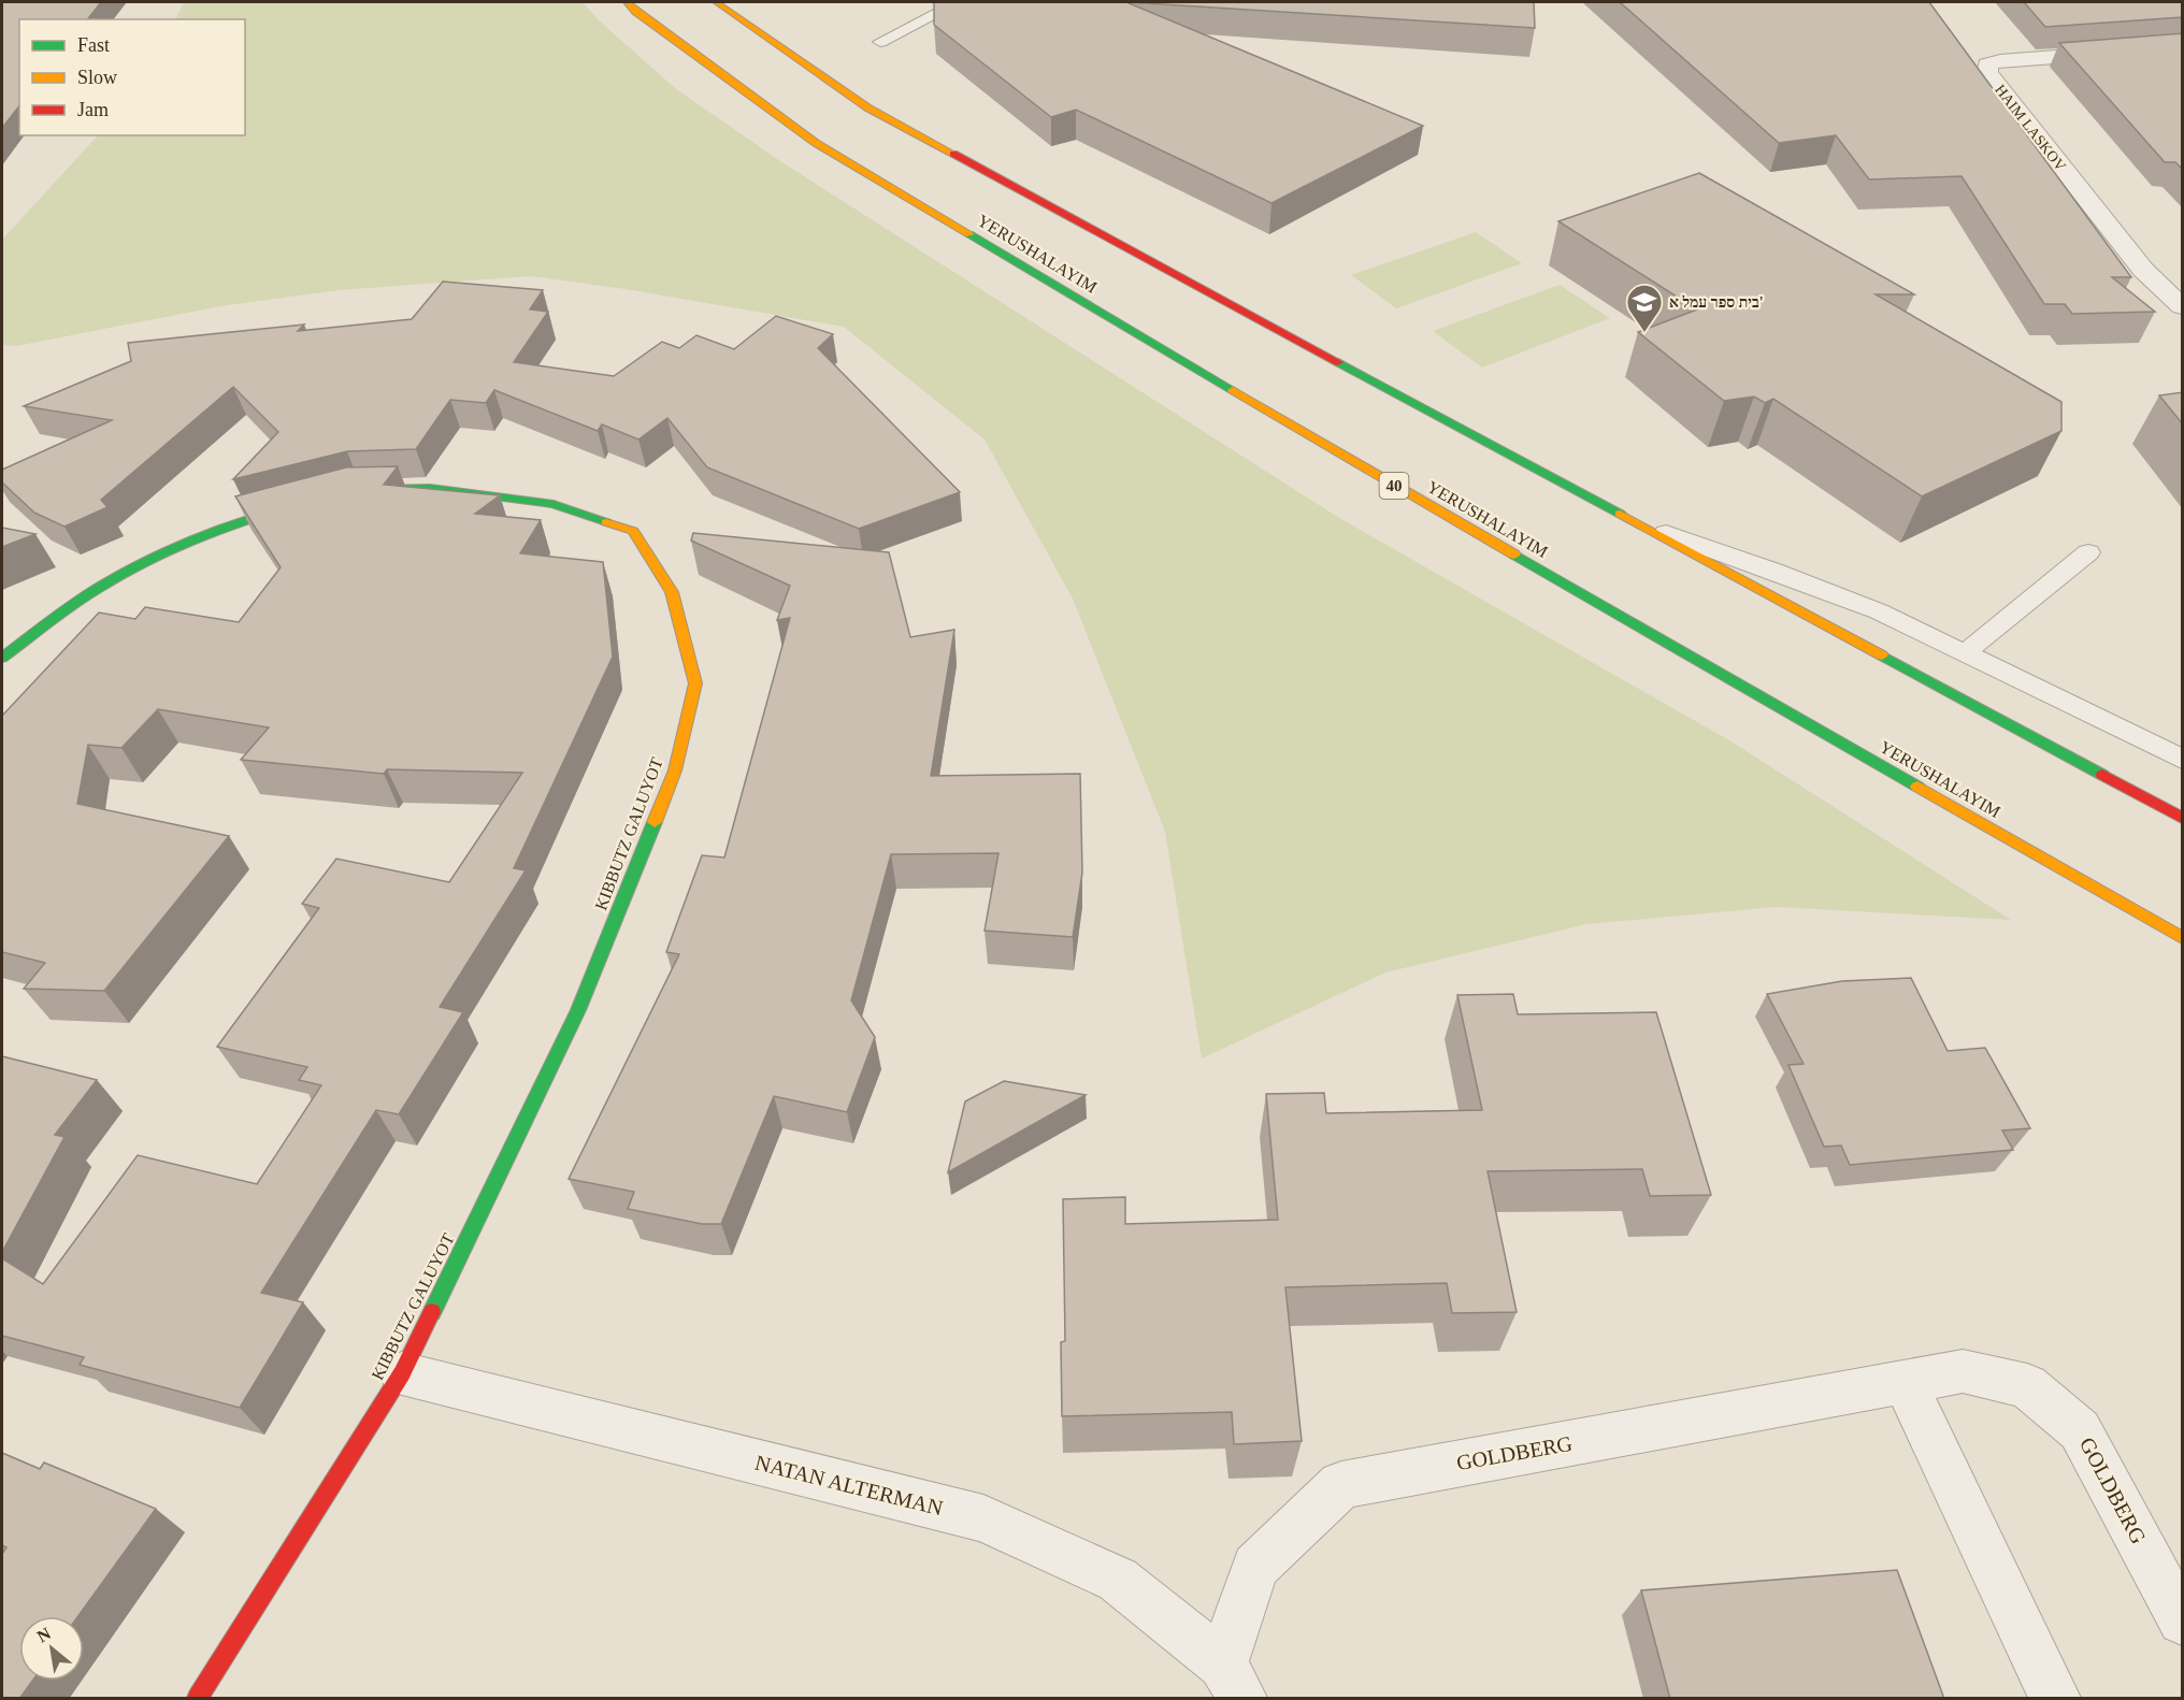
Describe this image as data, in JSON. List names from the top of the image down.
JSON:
{
  "streets": {
    "main road": ["YERUSHALAYIM", "40", "KIBBUTZ GALUYOT"],
    "street": ["HAIM LASKOV", "GOLDBERG", "NATAN ALTERMAN"]
  },
  "crossings": [
    ["KIBBUTZ GALUYOT", "NATAN ALTERMAN"],
    ["GOLDBERG", "NATAN ALTERMAN"]
  ],
  "places": {
    "school or university": ["בית ספר עמל א'"]
  },
  "legend": ["Fast", "Slow", "Jam"],
  "north": "top left"
}
